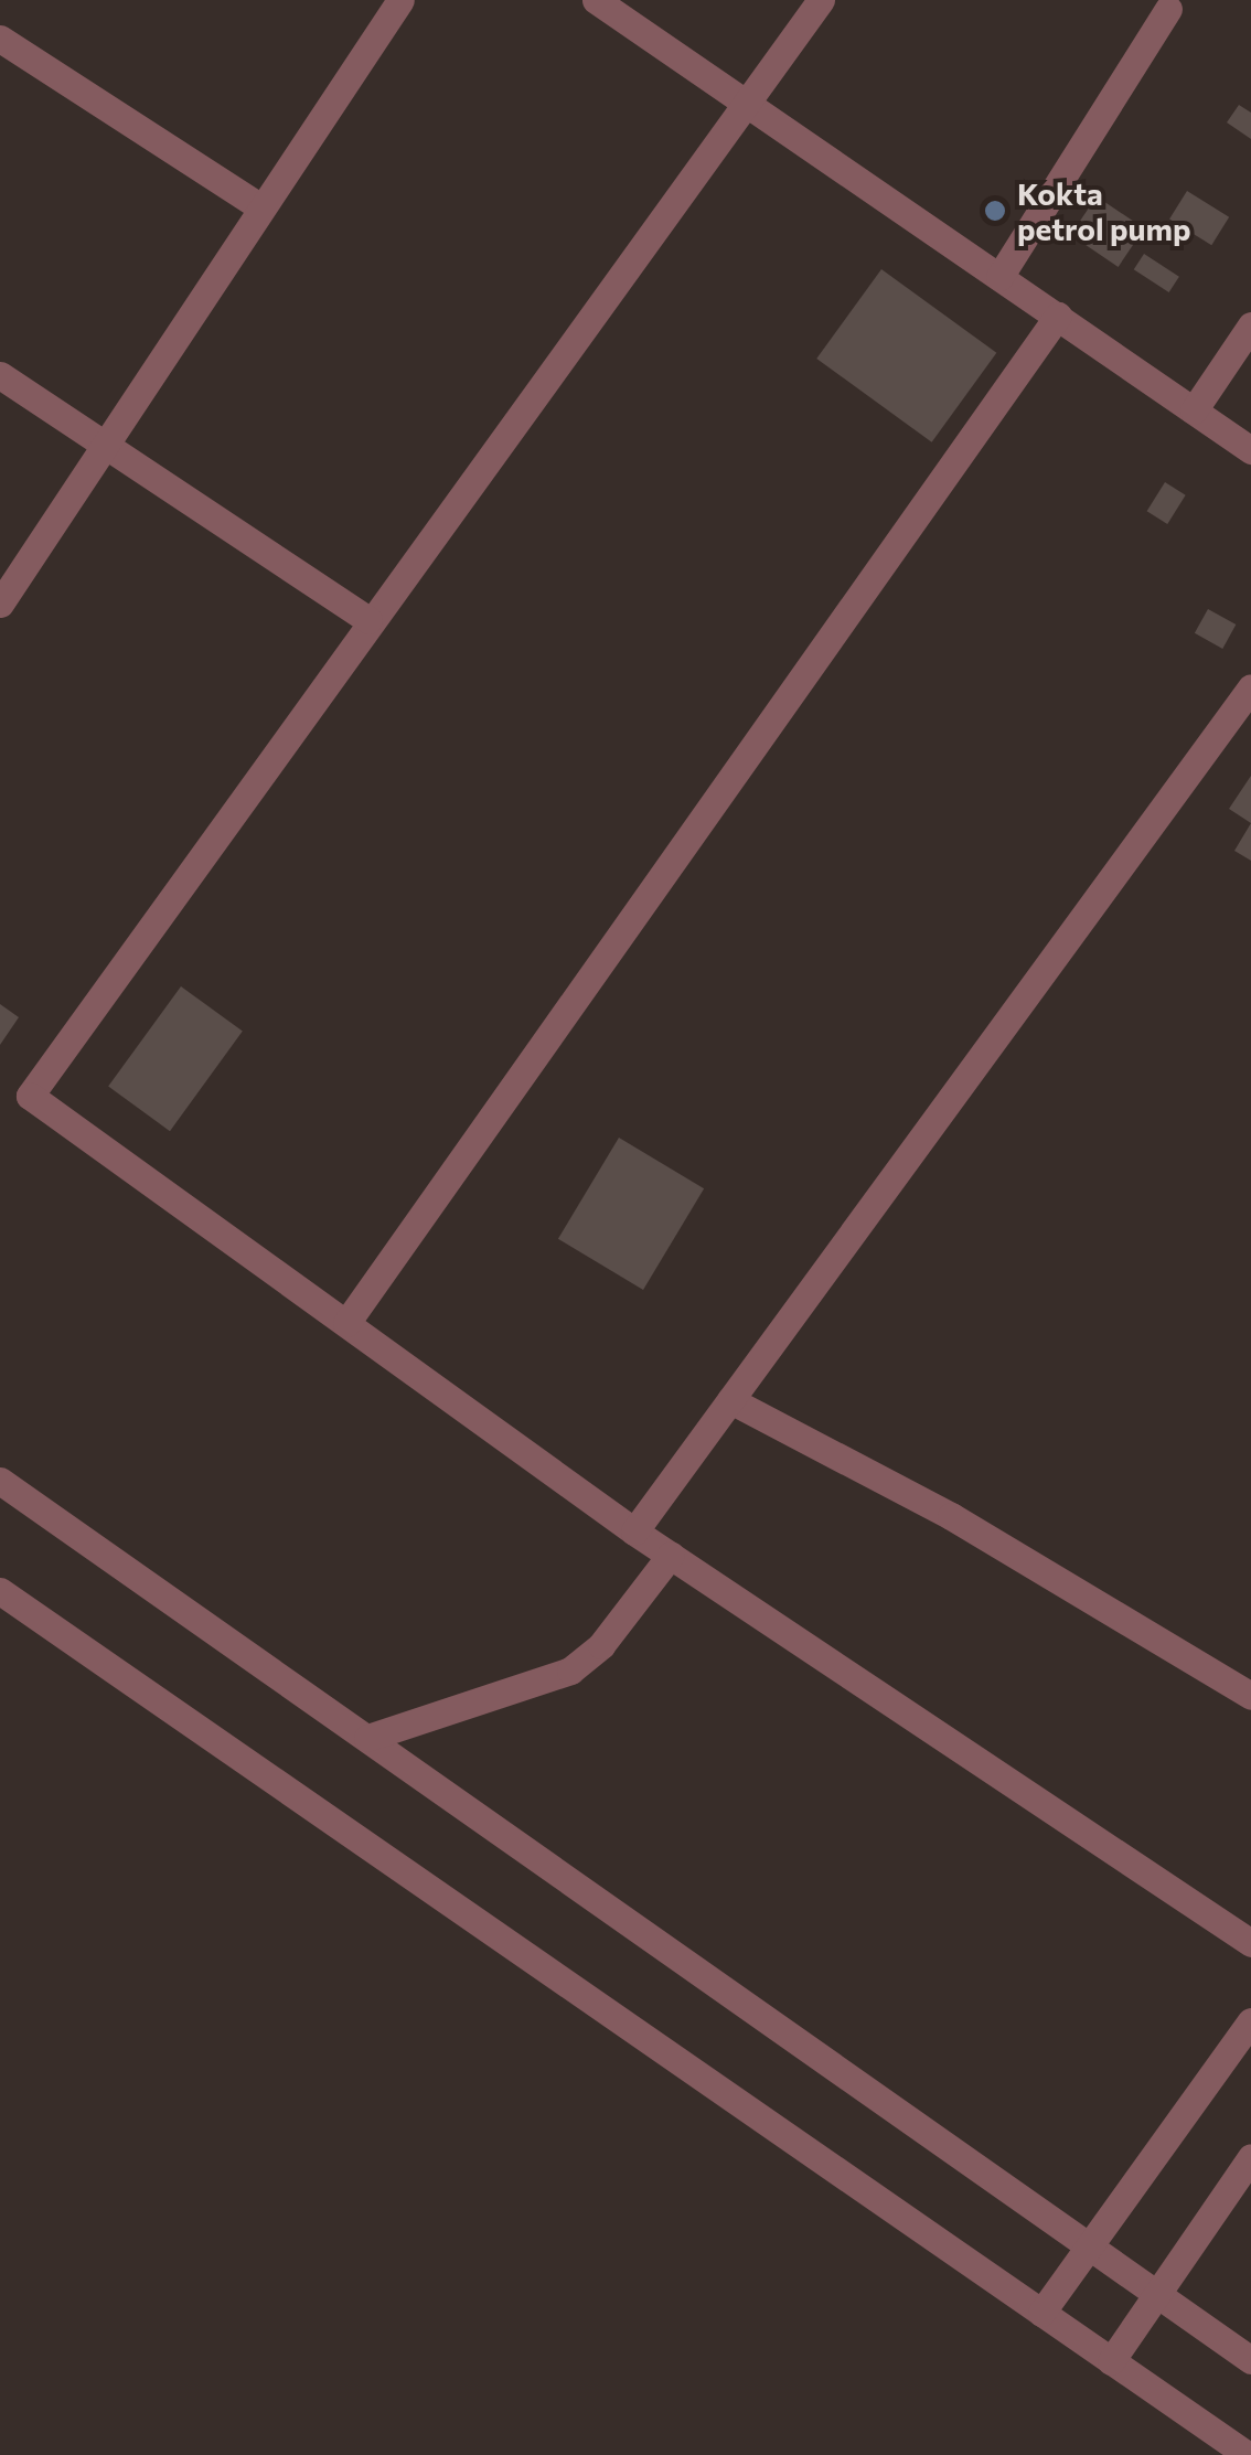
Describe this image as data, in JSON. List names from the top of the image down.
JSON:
{
  "places": ["Kokta petrol pump"]
}
